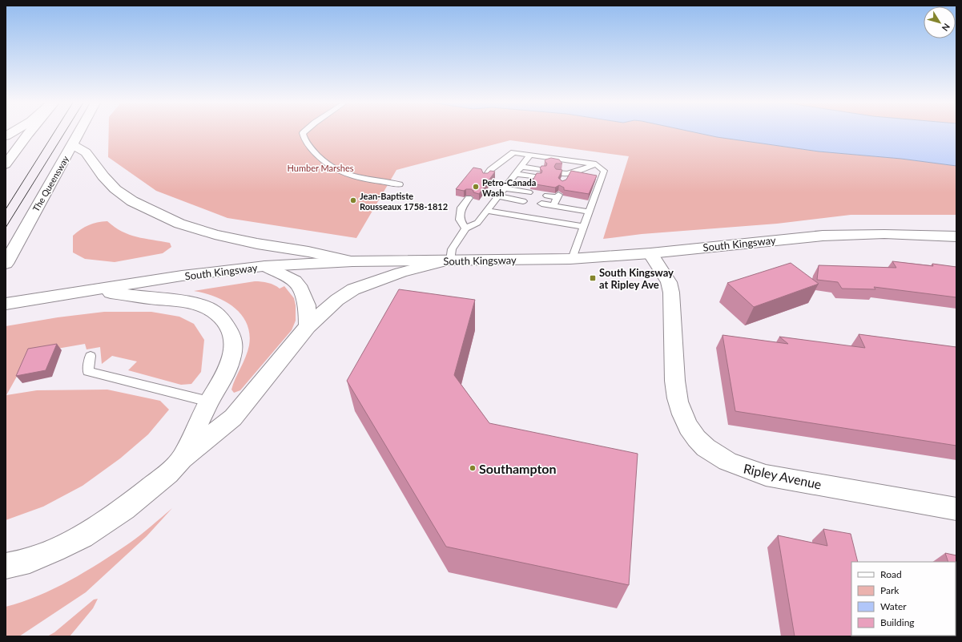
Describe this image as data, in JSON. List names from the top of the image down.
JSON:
{
  "streets": {
    "main road": ["The Queensway", "South Kingsway", "Ripley Avenue"]
  },
  "crossings": [
    ["South Kingsway", "Ripley Avenue"]
  ],
  "parks": ["Humber Marshes"],
  "places": {
    "other": ["Petro-Canada Wash", "Jean-Baptiste Rousseaux 1758-1812", "Southampton"],
    "transit": ["South Kingsway at Ripley Ave"]
  },
  "legend": [
    "Road",
    "Park",
    "Water",
    "Building"
  ],
  "north": "bottom right"
}
